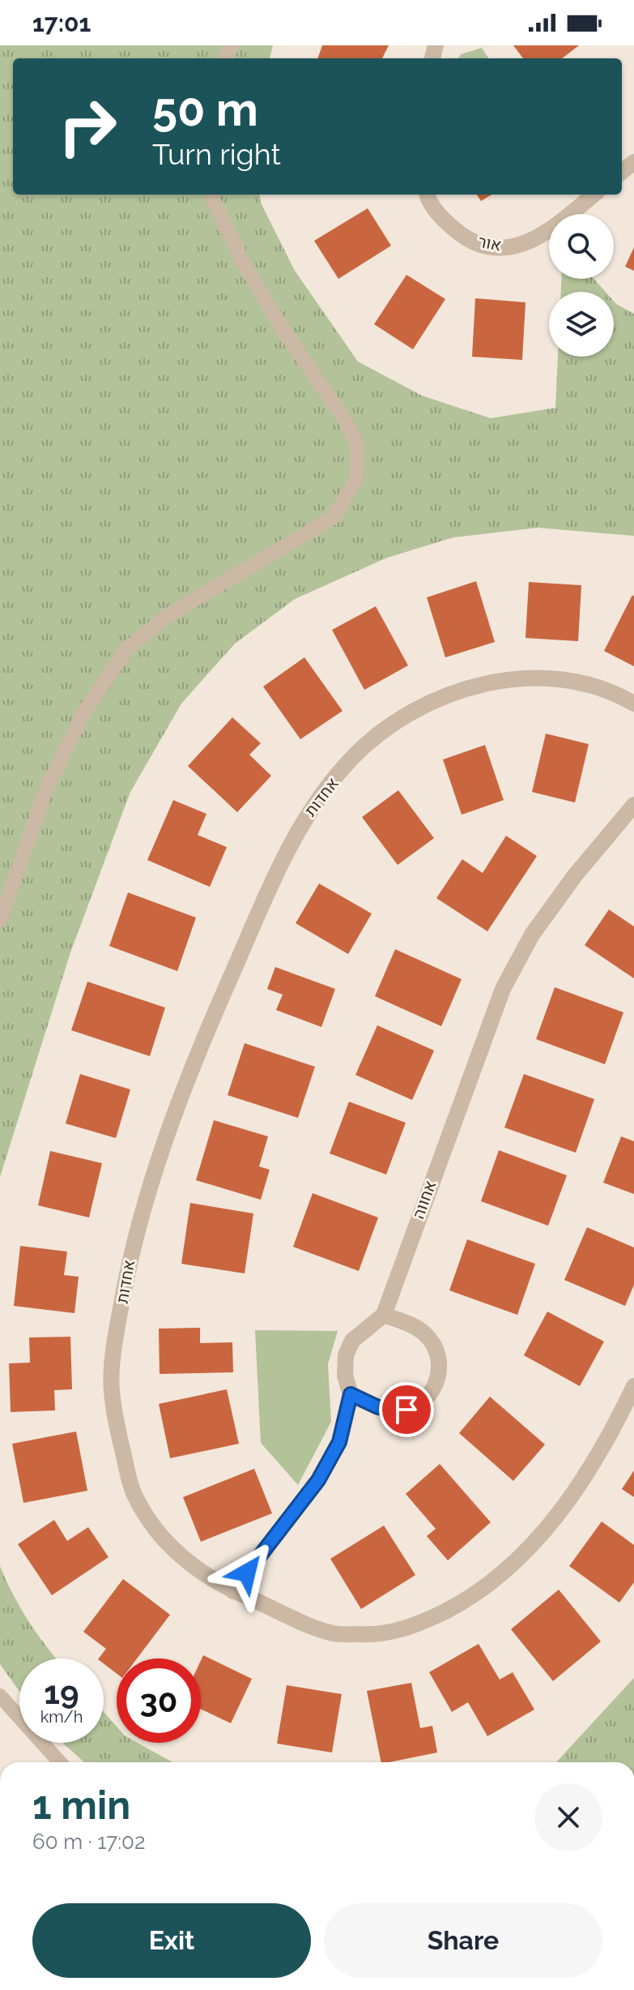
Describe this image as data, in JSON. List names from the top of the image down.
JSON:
{
  "streets": {
    "street": ["אור", "אחדות", "אחווה"]
  },
  "page": {
    "status": "17:01",
    "turn": ["50 m", "Turn right"],
    "speed": "19 km/h",
    "limit": "30",
    "heading": ["1 min", "60 m · 17:02"],
    "buttons": ["Exit", "Share"]
  }
}
